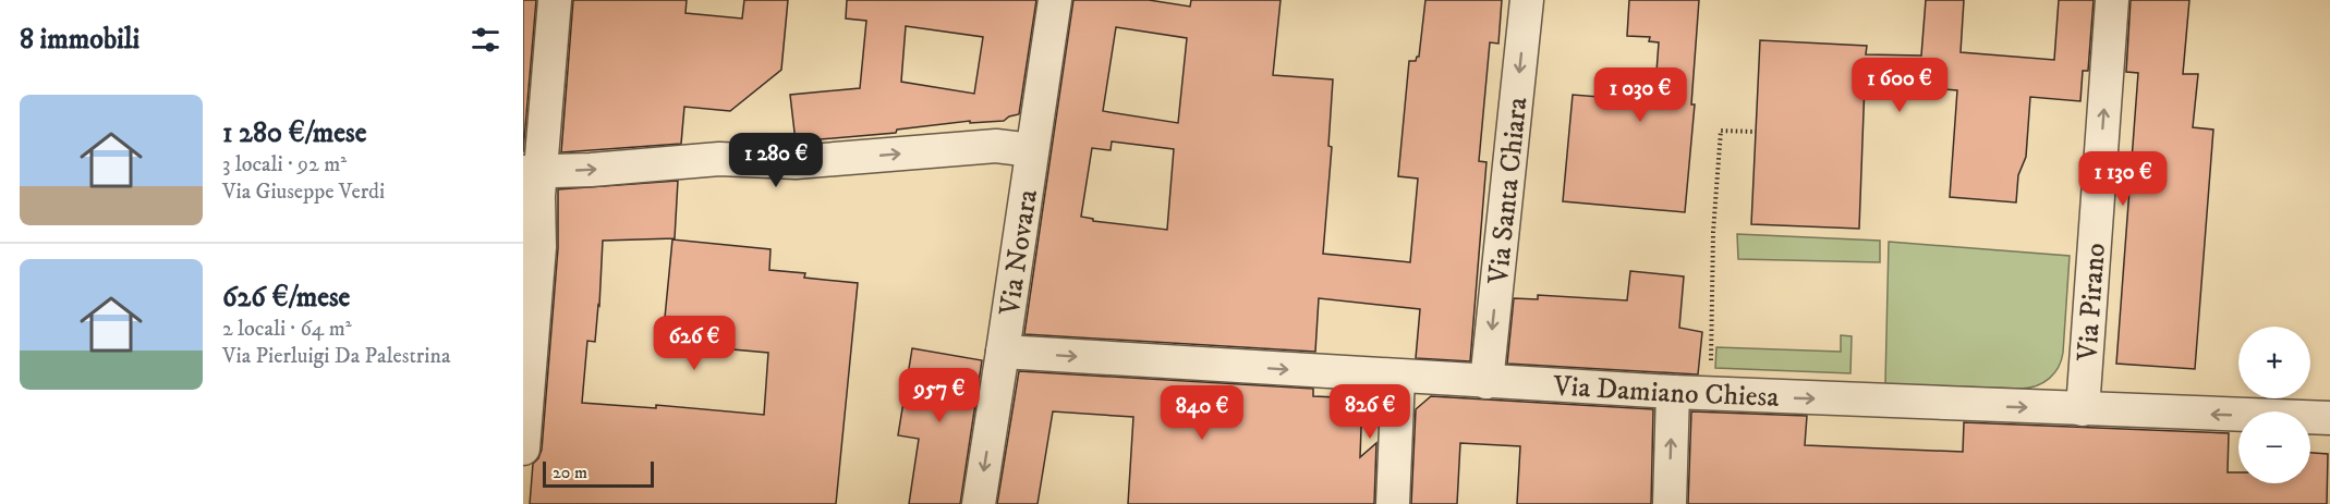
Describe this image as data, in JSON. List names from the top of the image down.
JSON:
{
  "streets": {
    "street": [
      "Via Santa Chiara",
      "Via Novara",
      "Via Pirano",
      "Via Damiano Chiesa"
    ]
  },
  "crossings": [
    ["Via Santa Chiara", "Via Damiano Chiesa"],
    ["Via Novara", "Via Damiano Chiesa"],
    ["Via Pirano", "Via Damiano Chiesa"]
  ],
  "one_way": ["Via Santa Chiara", "Via Pirano"],
  "scale_bar": "20 m",
  "page": {
    "heading": "8 immobili",
    "price": [
      "1 600 €",
      "1 030 €",
      "1 280 €",
      "1 130 €",
      "626 €",
      "957 €",
      "826 €",
      "840 €"
    ],
    "list": [
      {
        "name": "1 280 €/mese",
        "note": "3 locali · 92 m² · Via Giuseppe Verdi"
      },
      {
        "name": "626 €/mese",
        "note": "2 locali · 64 m² · Via Pierluigi Da Palestrina"
      }
    ],
    "map_buttons": ["+", "−"],
    "scale": "20 m"
  }
}
